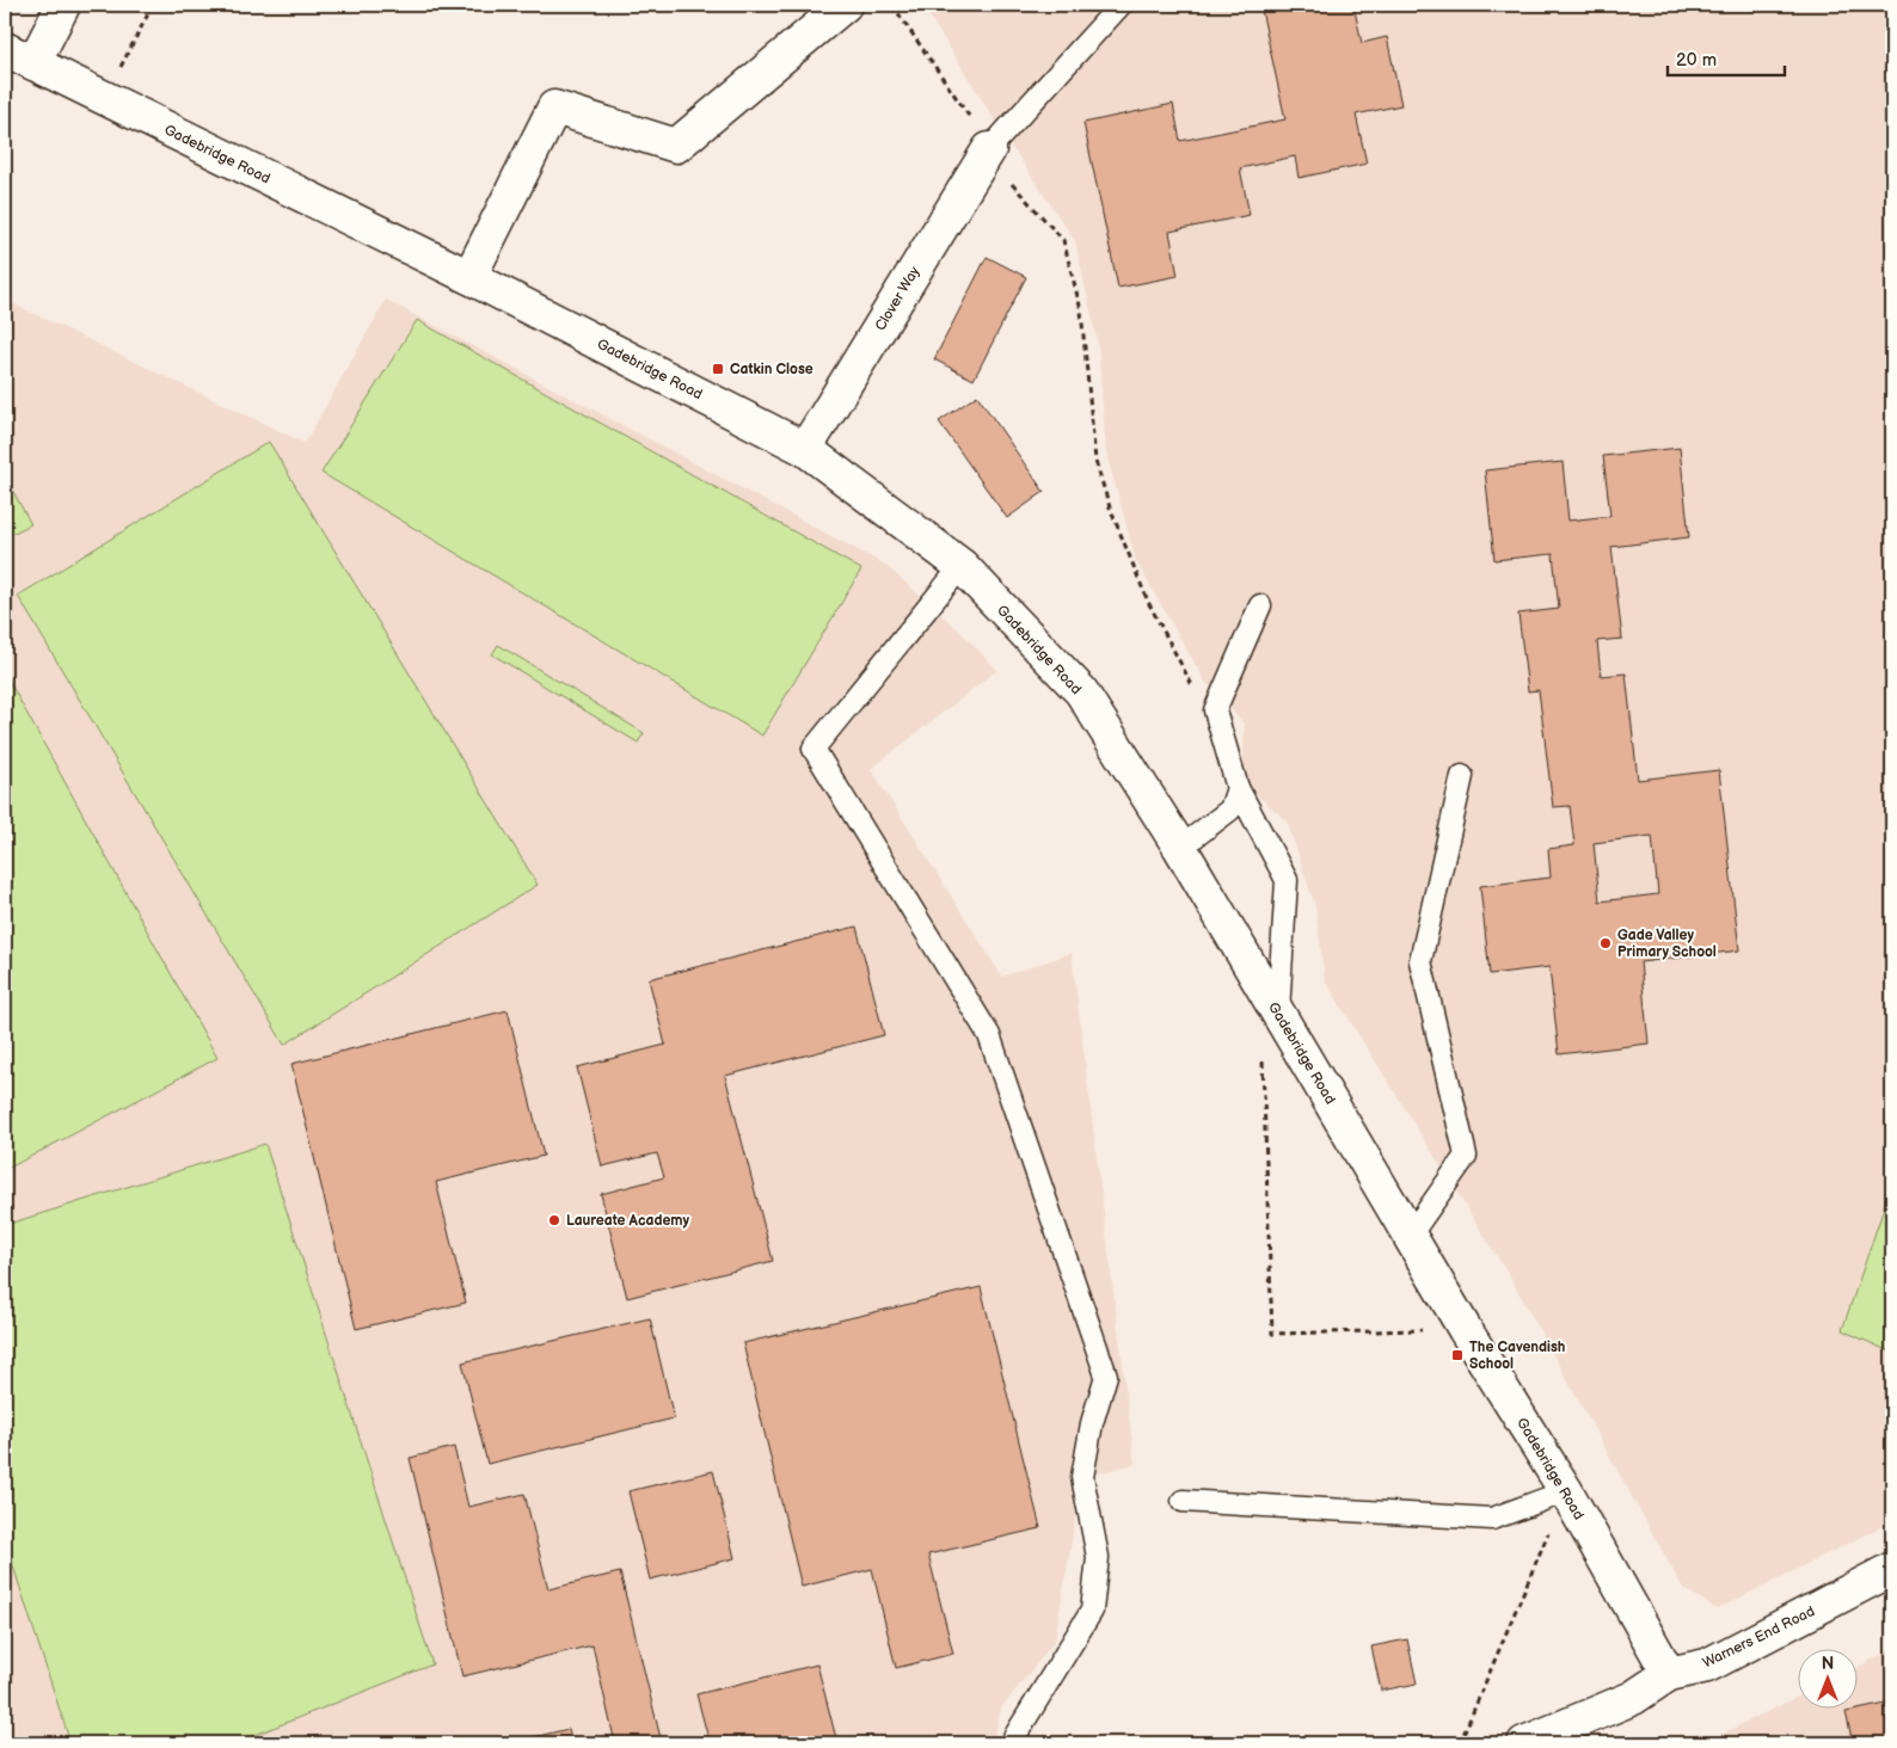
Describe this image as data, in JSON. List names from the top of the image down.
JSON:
{
  "streets": {
    "street": ["Gadebridge Road", "Clover Way", "Warners End Road"]
  },
  "crossings": [
    ["Gadebridge Road", "Clover Way"],
    ["Gadebridge Road", "Warners End Road"]
  ],
  "places": {
    "transit": ["Catkin Close", "The Cavendish School"],
    "other": ["Gade Valley Primary School", "Laureate Academy"]
  },
  "scale_bar": "20 m",
  "north": "top"
}
